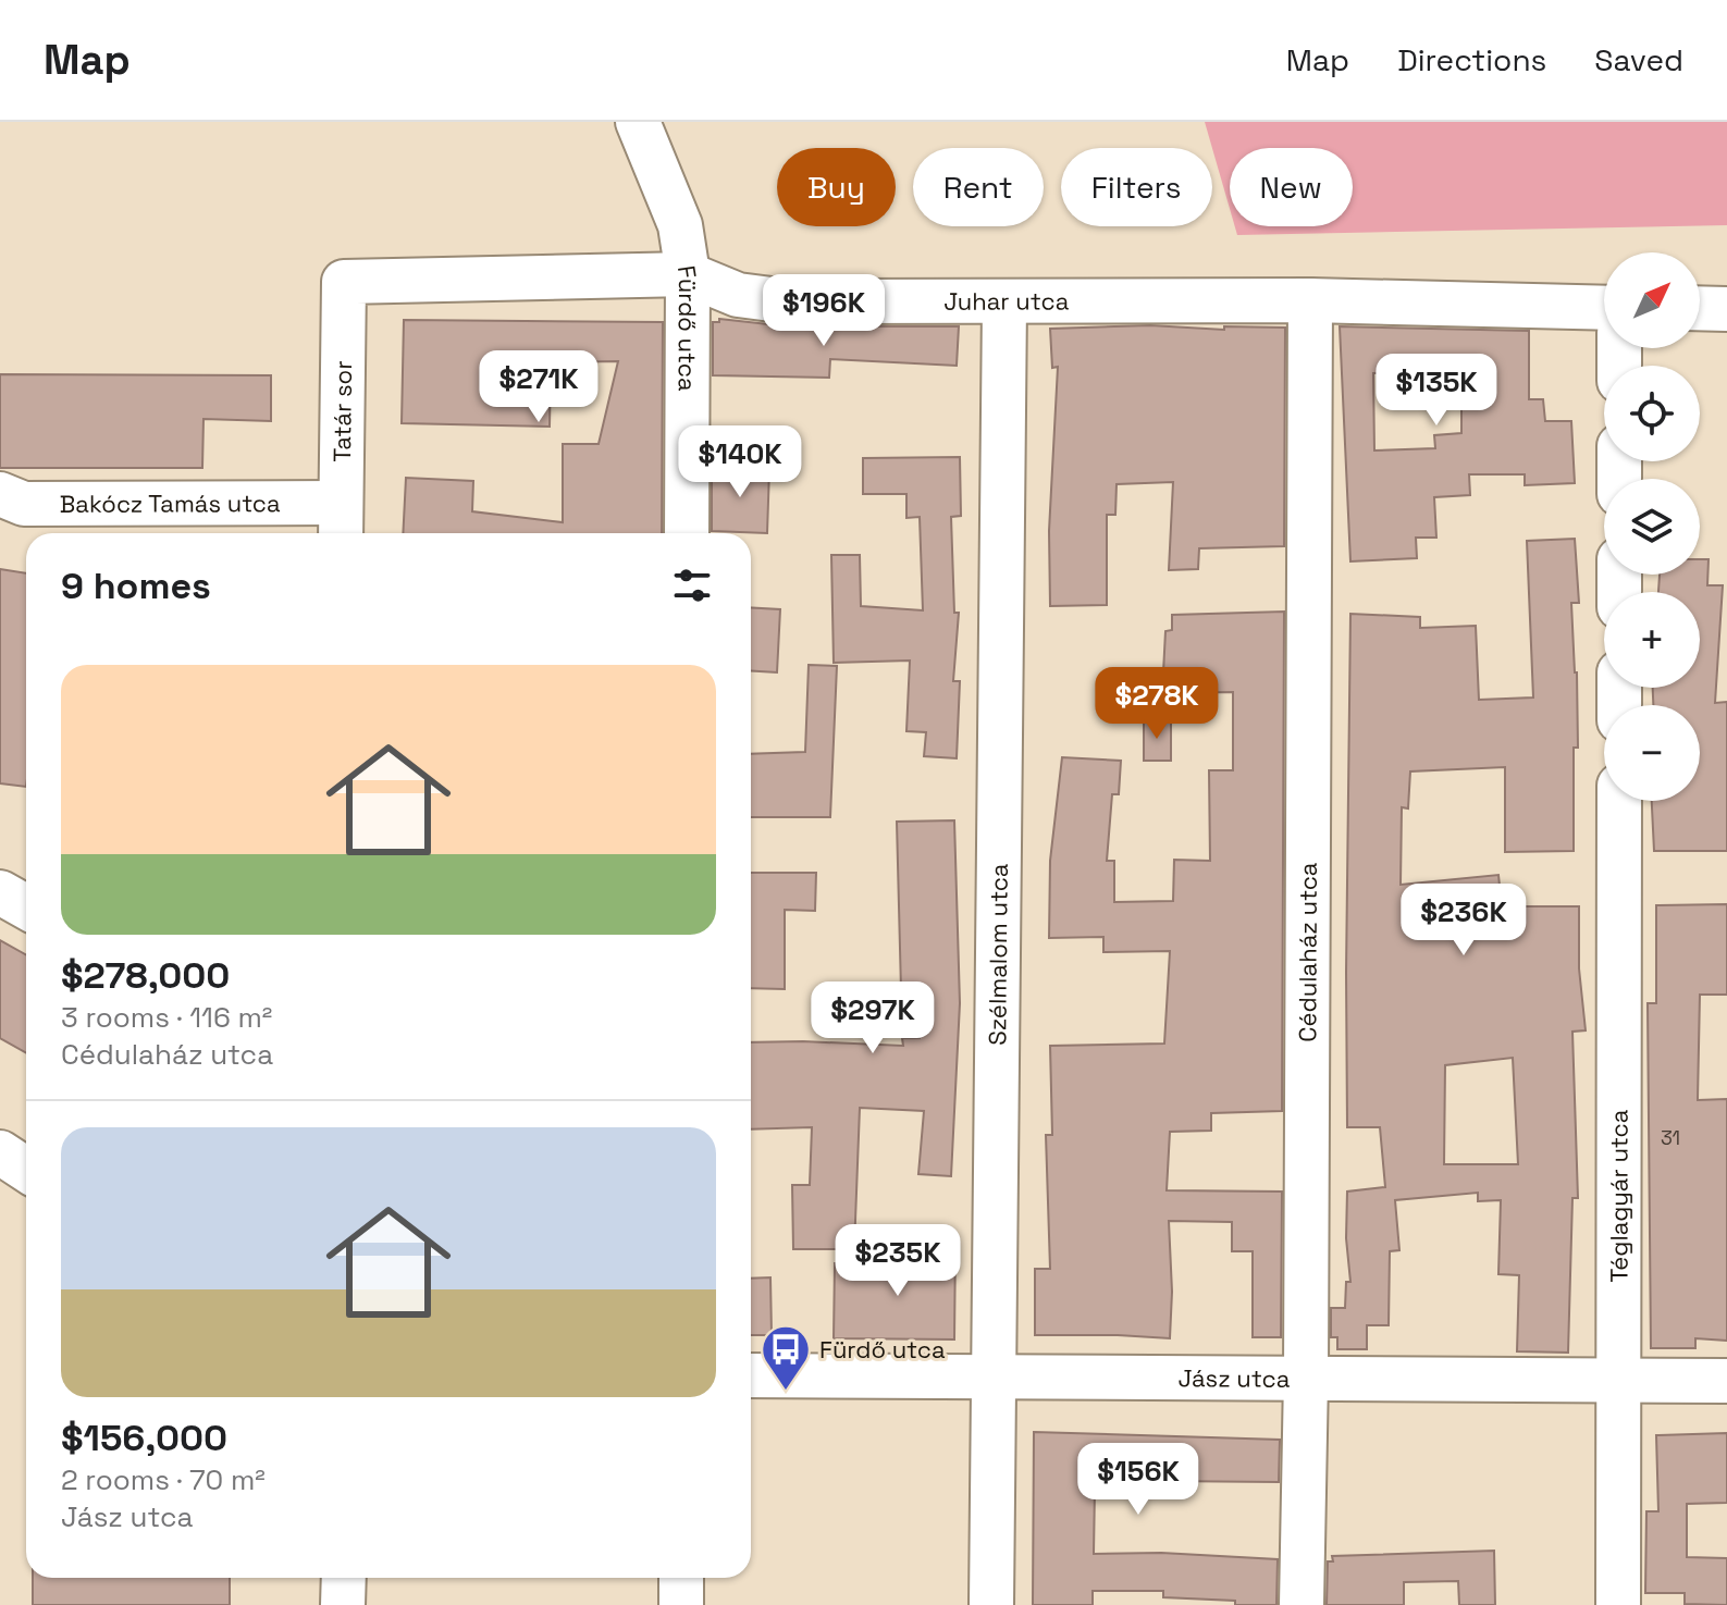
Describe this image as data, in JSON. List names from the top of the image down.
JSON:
{
  "streets": {
    "street": [
      "Juhar utca",
      "Fürdő utca",
      "Tatár sor",
      "Bakócz Tamás utca",
      "Szélmalom utca",
      "Cédulaház utca",
      "Téglagyár utca",
      "Jász utca"
    ]
  },
  "crossings": [
    ["Juhar utca", "Fürdő utca"],
    ["Juhar utca", "Tatár sor"],
    ["Juhar utca", "Szélmalom utca"],
    ["Juhar utca", "Cédulaház utca"],
    ["Tatár sor", "Bakócz Tamás utca"],
    ["Szélmalom utca", "Jász utca"],
    ["Cédulaház utca", "Jász utca"],
    ["Téglagyár utca", "Jász utca"]
  ],
  "places": {
    "bus stop": ["Fürdő utca"]
  },
  "house_numbers": ["31"],
  "north": "top right",
  "page": {
    "header": "Map",
    "nav": ["Map", "Directions", "Saved"],
    "chip": [
      "Buy",
      "Rent",
      "Filters",
      "New"
    ],
    "map_buttons": ["+", "−"],
    "price": [
      "$196K",
      "$271K",
      "$135K",
      "$140K",
      "$278K",
      "$236K",
      "$297K",
      "$235K",
      "$156K"
    ],
    "heading": "9 homes",
    "list": [
      {
        "name": "$278,000",
        "note": "3 rooms · 116 m² · Cédulaház utca"
      },
      {
        "name": "$156,000",
        "note": "2 rooms · 70 m² · Jász utca"
      }
    ]
  }
}
